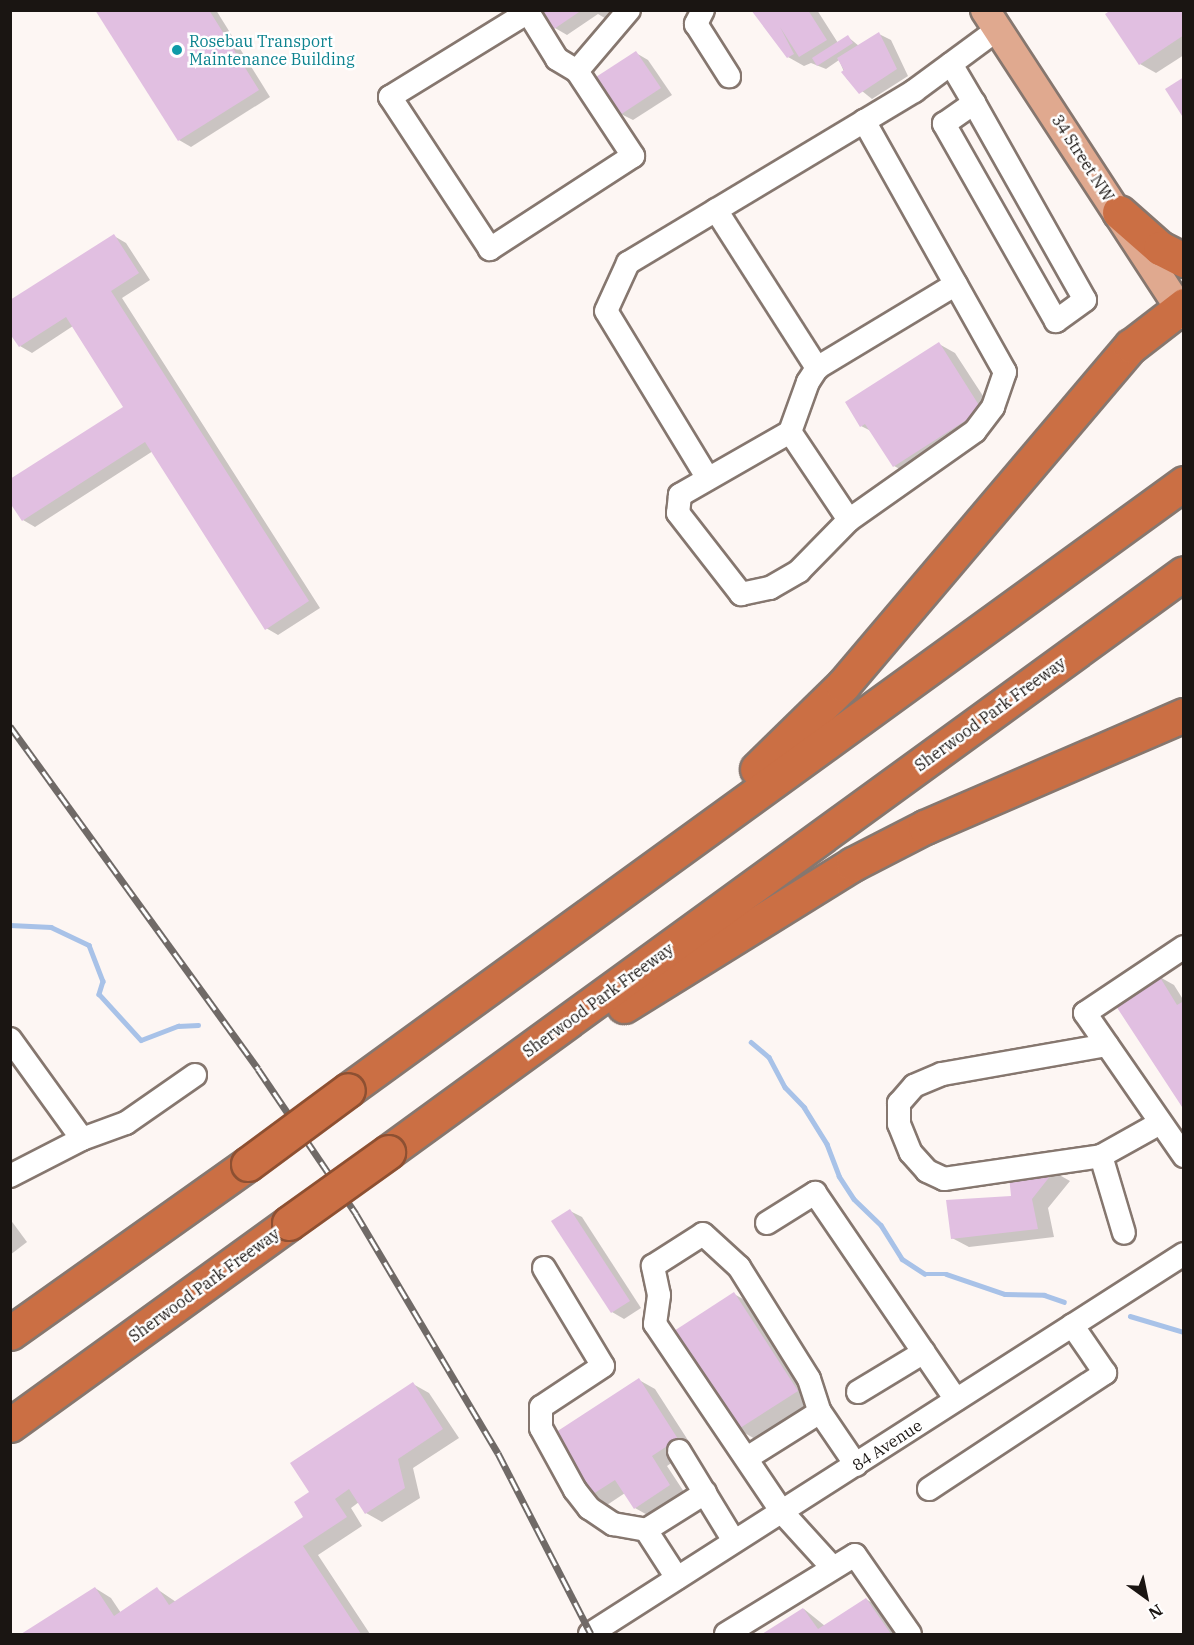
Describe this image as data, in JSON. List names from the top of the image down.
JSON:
{
  "streets": {
    "highway": ["Sherwood Park Freeway"],
    "main road": ["34 Street NW"],
    "street": ["84 Avenue"]
  },
  "places": ["Rosebau Transport Maintenance Building"],
  "north": "bottom right"
}
